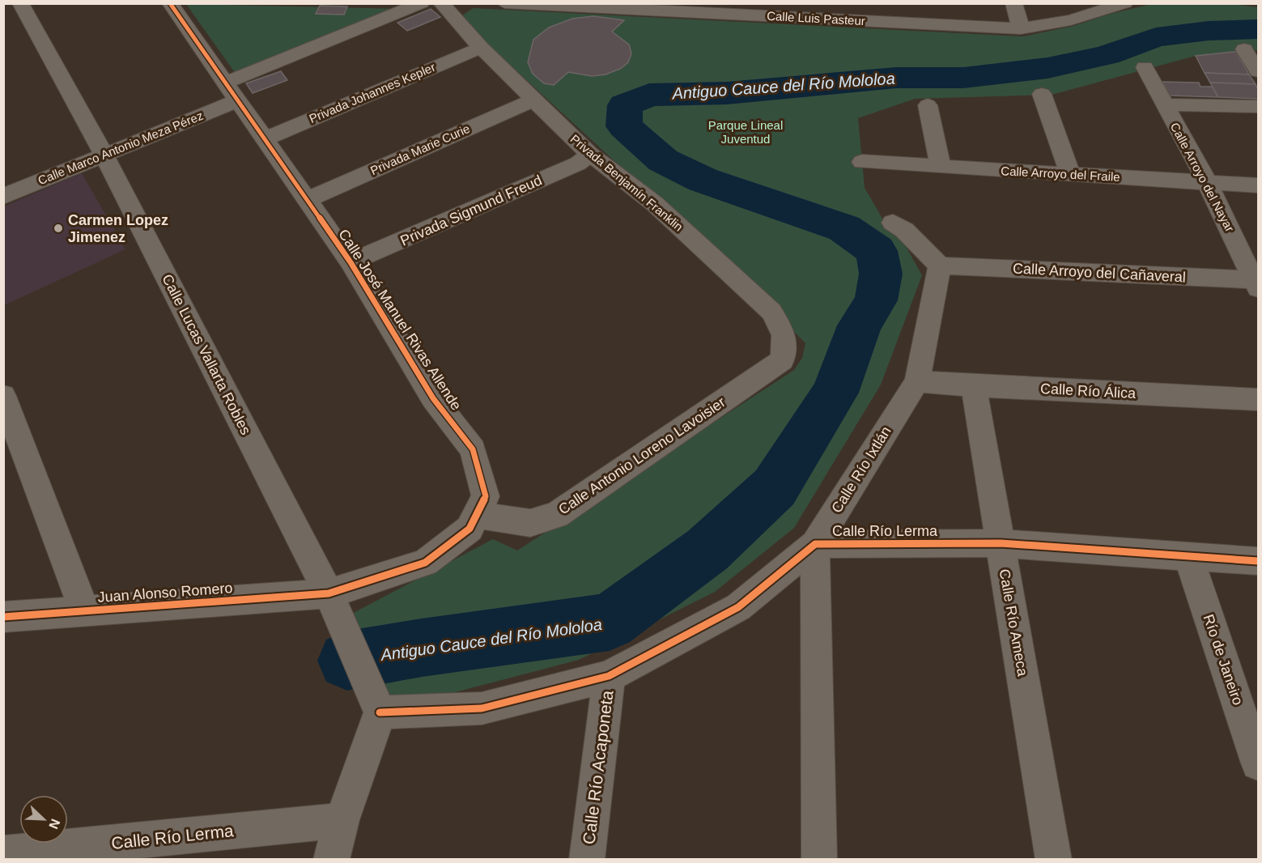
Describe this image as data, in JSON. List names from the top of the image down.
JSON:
{
  "streets": {
    "street": [
      "Calle Luis Pasteur",
      "Privada Johannes Kepler",
      "Calle Marco Antonio Meza Pérez",
      "Privada Marie Curie",
      "Calle Arroyo del Fraile",
      "Calle Arroyo del Nayar",
      "Privada Benjamín Franklin",
      "Privada Sigmund Freud",
      "Calle Arroyo del Cañaveral",
      "Calle José Manuel Rivas Allende",
      "Calle Lucas Vallarta Robles",
      "Calle Río Álica",
      "Calle Antonio Loreno Lavoisier",
      "Calle Río Ixtlán",
      "Calle Río Lerma",
      "Juan Alonso Romero",
      "Calle Río Ameca",
      "Río de Janeiro",
      "Calle Río Acaponeta"
    ]
  },
  "crossings": [
    ["Privada Johannes Kepler", "Privada Benjamín Franklin"],
    ["Privada Johannes Kepler", "Calle José Manuel Rivas Allende"],
    ["Calle Marco Antonio Meza Pérez", "Calle José Manuel Rivas Allende"],
    ["Calle Marco Antonio Meza Pérez", "Calle Lucas Vallarta Robles"],
    ["Privada Marie Curie", "Privada Benjamín Franklin"],
    ["Privada Marie Curie", "Calle José Manuel Rivas Allende"],
    ["Calle Arroyo del Fraile", "Calle Arroyo del Nayar"],
    ["Calle Arroyo del Nayar", "Calle Arroyo del Cañaveral"],
    ["Privada Benjamín Franklin", "Privada Sigmund Freud"],
    ["Privada Benjamín Franklin", "Calle Antonio Loreno Lavoisier"],
    ["Privada Sigmund Freud", "Calle José Manuel Rivas Allende"],
    ["Calle Arroyo del Cañaveral", "Calle Río Ixtlán"],
    ["Calle José Manuel Rivas Allende", "Calle Lucas Vallarta Robles"],
    ["Calle José Manuel Rivas Allende", "Calle Antonio Loreno Lavoisier"],
    ["Calle José Manuel Rivas Allende", "Juan Alonso Romero"],
    ["Calle Lucas Vallarta Robles", "Calle Río Lerma"],
    ["Calle Lucas Vallarta Robles", "Juan Alonso Romero"],
    ["Calle Río Álica", "Calle Río Ixtlán"],
    ["Calle Río Álica", "Calle Río Ameca"],
    ["Calle Río Ixtlán", "Calle Río Lerma"],
    ["Calle Río Lerma", "Calle Río Ameca"],
    ["Calle Río Lerma", "Río de Janeiro"],
    ["Calle Río Lerma", "Calle Río Acaponeta"]
  ],
  "water": ["Antiguo Cauce del Río Mololoa"],
  "parks": ["Parque Lineal Juventud"],
  "places": ["Carmen Lopez Jimenez"],
  "north": "bottom right"
}
